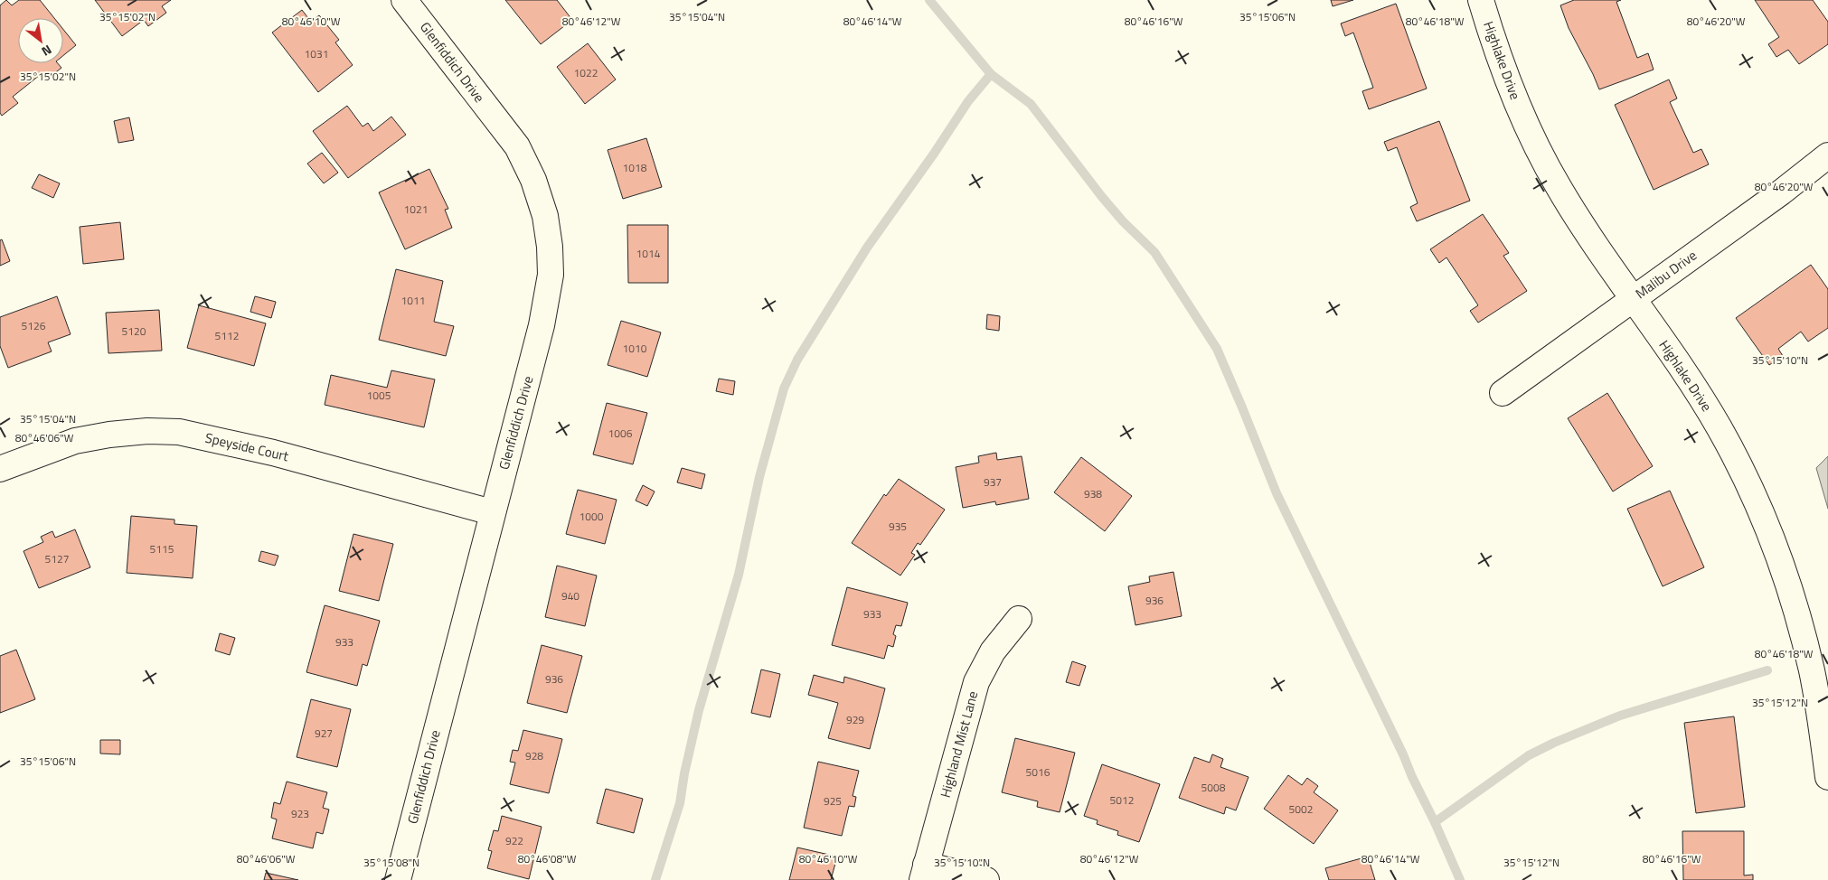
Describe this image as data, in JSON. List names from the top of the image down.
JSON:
{
  "streets": {
    "street": [
      "Highlake Drive",
      "Glenfiddich Drive",
      "Malibu Drive",
      "Speyside Court",
      "Highland Mist Lane"
    ]
  },
  "crossings": [
    ["Highlake Drive", "Malibu Drive"],
    ["Glenfiddich Drive", "Speyside Court"]
  ],
  "house_numbers": [
    "1031",
    "1022",
    "1018",
    "1021",
    "1014",
    "1011",
    "5126",
    "5120",
    "5112",
    "1010",
    "1005",
    "1006",
    "937",
    "938",
    "1000",
    "935",
    "5115",
    "5127",
    "940",
    "936",
    "933",
    "933",
    "936",
    "929",
    "927",
    "928",
    "5016",
    "5008",
    "5012",
    "925",
    "5002",
    "923",
    "922"
  ],
  "north": "bottom right",
  "coordinates": [
    "35°15'04\"N",
    "35°15'06\"N",
    "35°15'02\"N",
    "80°46'10\"W",
    "80°46'12\"W",
    "80°46'14\"W",
    "80°46'16\"W",
    "80°46'18\"W",
    "80°46'20\"W",
    "35°15'10\"N",
    "80°46'06\"W",
    "35°15'12\"N",
    "80°46'08\"W",
    "35°15'08\"N"
  ]
}
